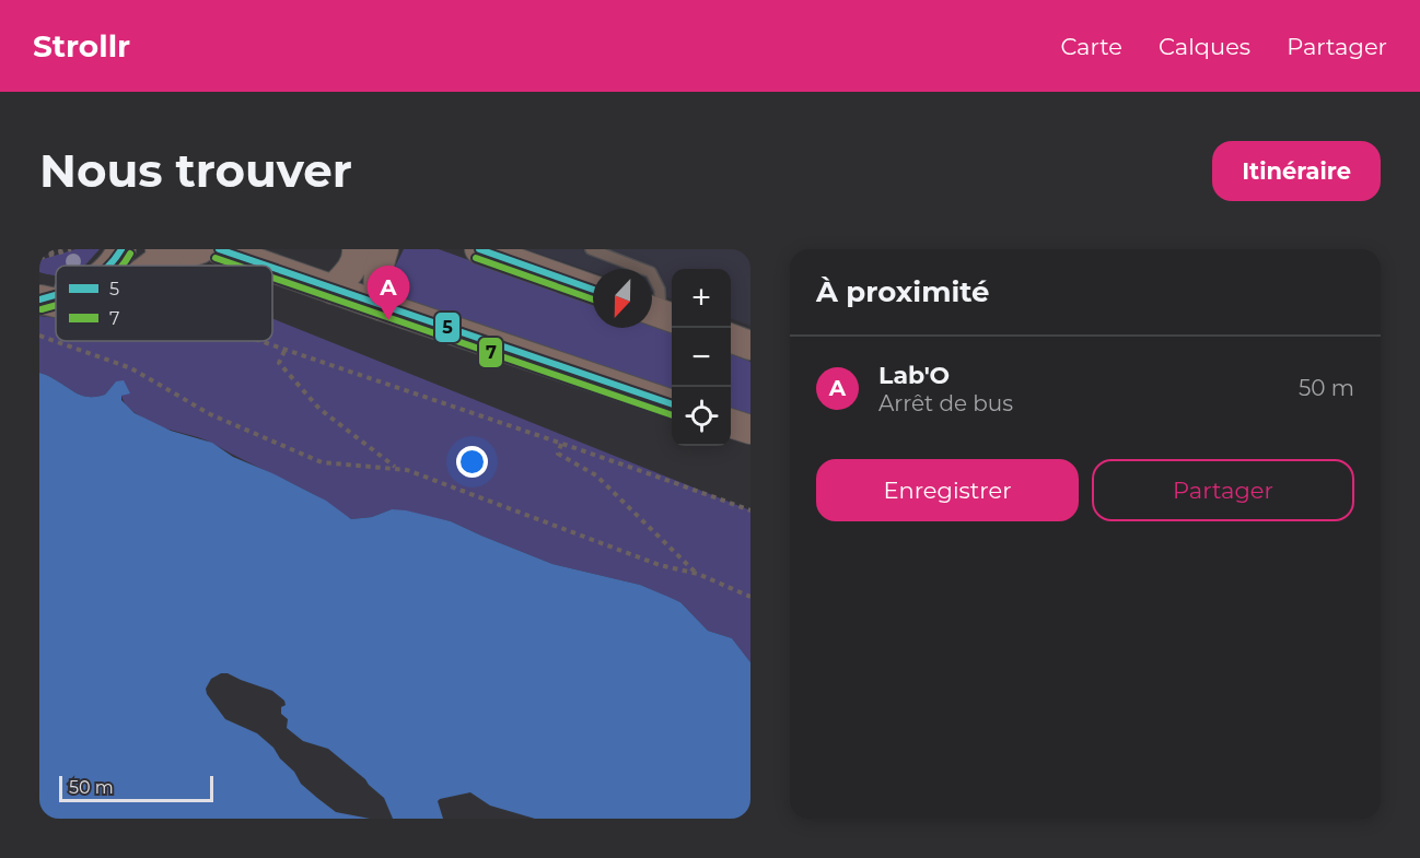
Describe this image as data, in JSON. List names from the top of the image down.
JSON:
{
  "lines": ["transit line 5", "transit line 7"],
  "legend": ["5", "7"],
  "scale_bar": "50 m",
  "north": "bottom",
  "page": {
    "header": "Strollr",
    "nav": ["Carte", "Calques", "Partager"],
    "buttons": [
      "Itinéraire",
      ["Enregistrer", "Partager"]
    ],
    "title": "Nous trouver",
    "heading": "À proximité",
    "pins": "A",
    "map_buttons": ["+", "−"],
    "list": [
      {
        "mark": "A",
        "name": "Lab'O",
        "note": "Arrêt de bus",
        "value": "50 m"
      }
    ],
    "scale": "50 m"
  }
}
